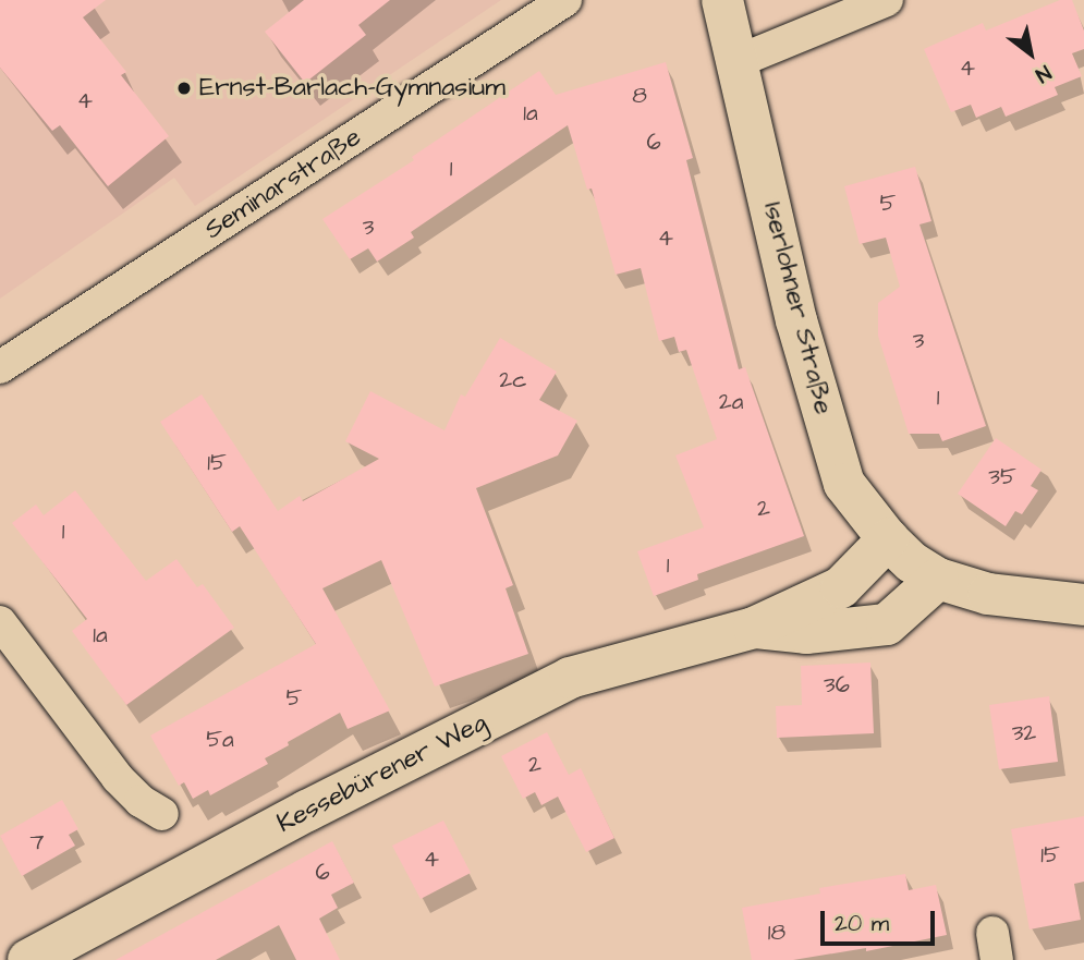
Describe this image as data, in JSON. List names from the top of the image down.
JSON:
{
  "streets": {
    "main road": ["Iserlohner Straße", "Kessebürener Weg"],
    "street": ["Seminarstraße"]
  },
  "crossings": [
    ["Iserlohner Straße", "Kessebürener Weg"]
  ],
  "places": ["Ernst-Barlach-Gymnasium"],
  "house_numbers": [
    "4",
    "8",
    "4",
    "1a",
    "6",
    "1",
    "5",
    "3",
    "4",
    "3",
    "2c",
    "1",
    "2a",
    "15",
    "35",
    "2",
    "1",
    "1",
    "1a",
    "36",
    "5",
    "32",
    "5a",
    "2",
    "7",
    "15",
    "4",
    "6",
    "18"
  ],
  "scale_bar": "20 m",
  "north": "bottom right"
}
